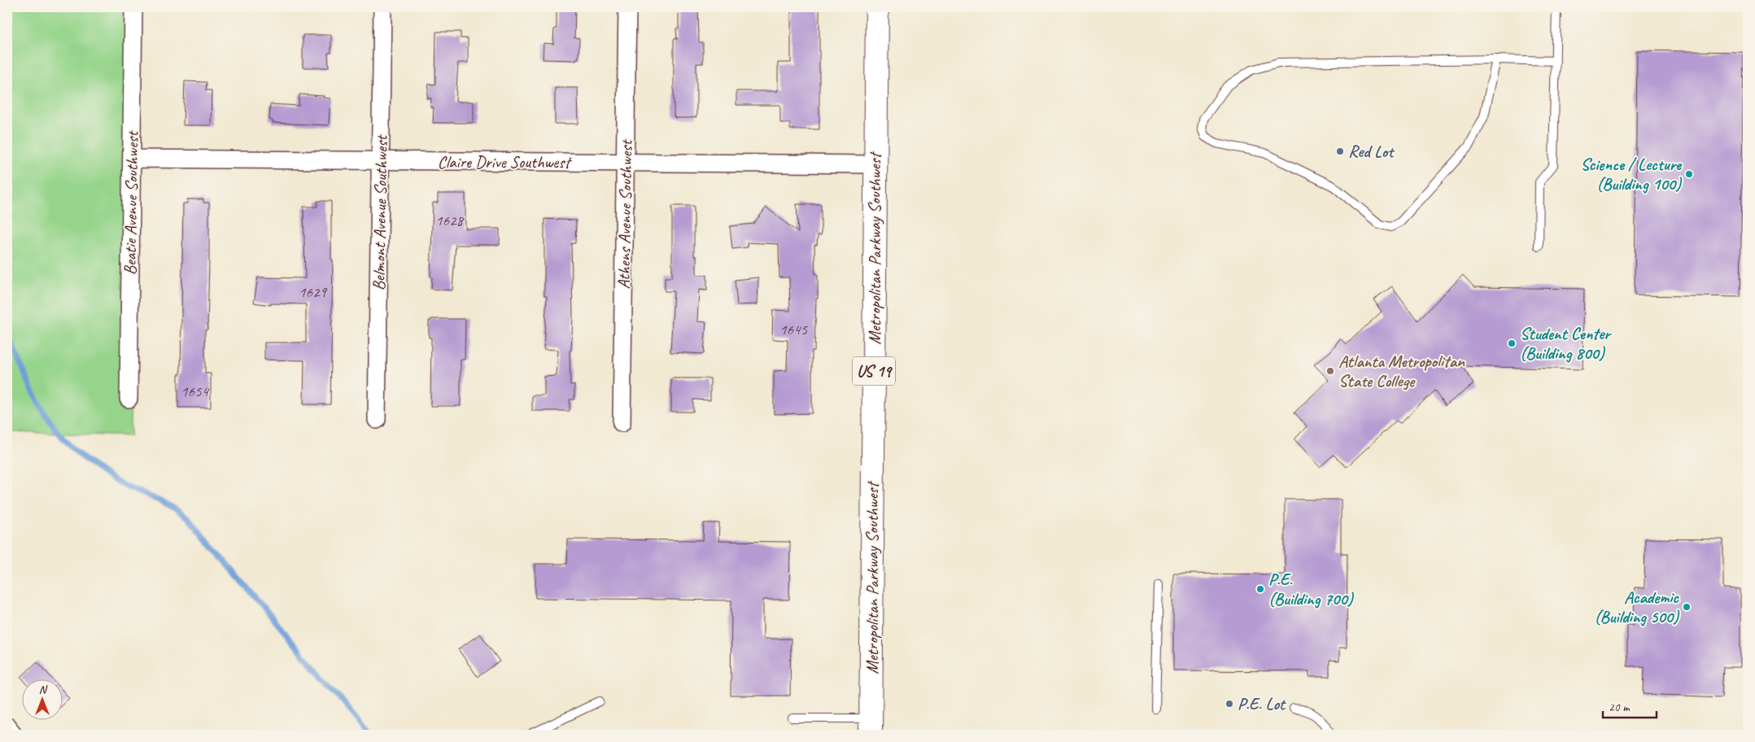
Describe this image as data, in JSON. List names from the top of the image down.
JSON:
{
  "streets": {
    "main road": ["Metropolitan Parkway Southwest", "US 19"],
    "street": [
      "Claire Drive Southwest",
      "Beatie Avenue Southwest",
      "Belmont Avenue Southwest",
      "Athens Avenue Southwest"
    ]
  },
  "crossings": [
    ["Claire Drive Southwest", "Beatie Avenue Southwest"],
    ["Claire Drive Southwest", "Belmont Avenue Southwest"],
    ["Claire Drive Southwest", "Athens Avenue Southwest"],
    ["Claire Drive Southwest", "Metropolitan Parkway Southwest"]
  ],
  "places": [
    "Red Lot",
    "Science / Lecture (Building 100)",
    "Student Center (Building 800)",
    "Atlanta Metropolitan State College",
    "P.E. (Building 700)",
    "Academic (Building 500)",
    "P.E. Lot"
  ],
  "house_numbers": [
    "1628",
    "1629",
    "1645",
    "1654"
  ],
  "scale_bar": "20 m",
  "north": "top"
}
